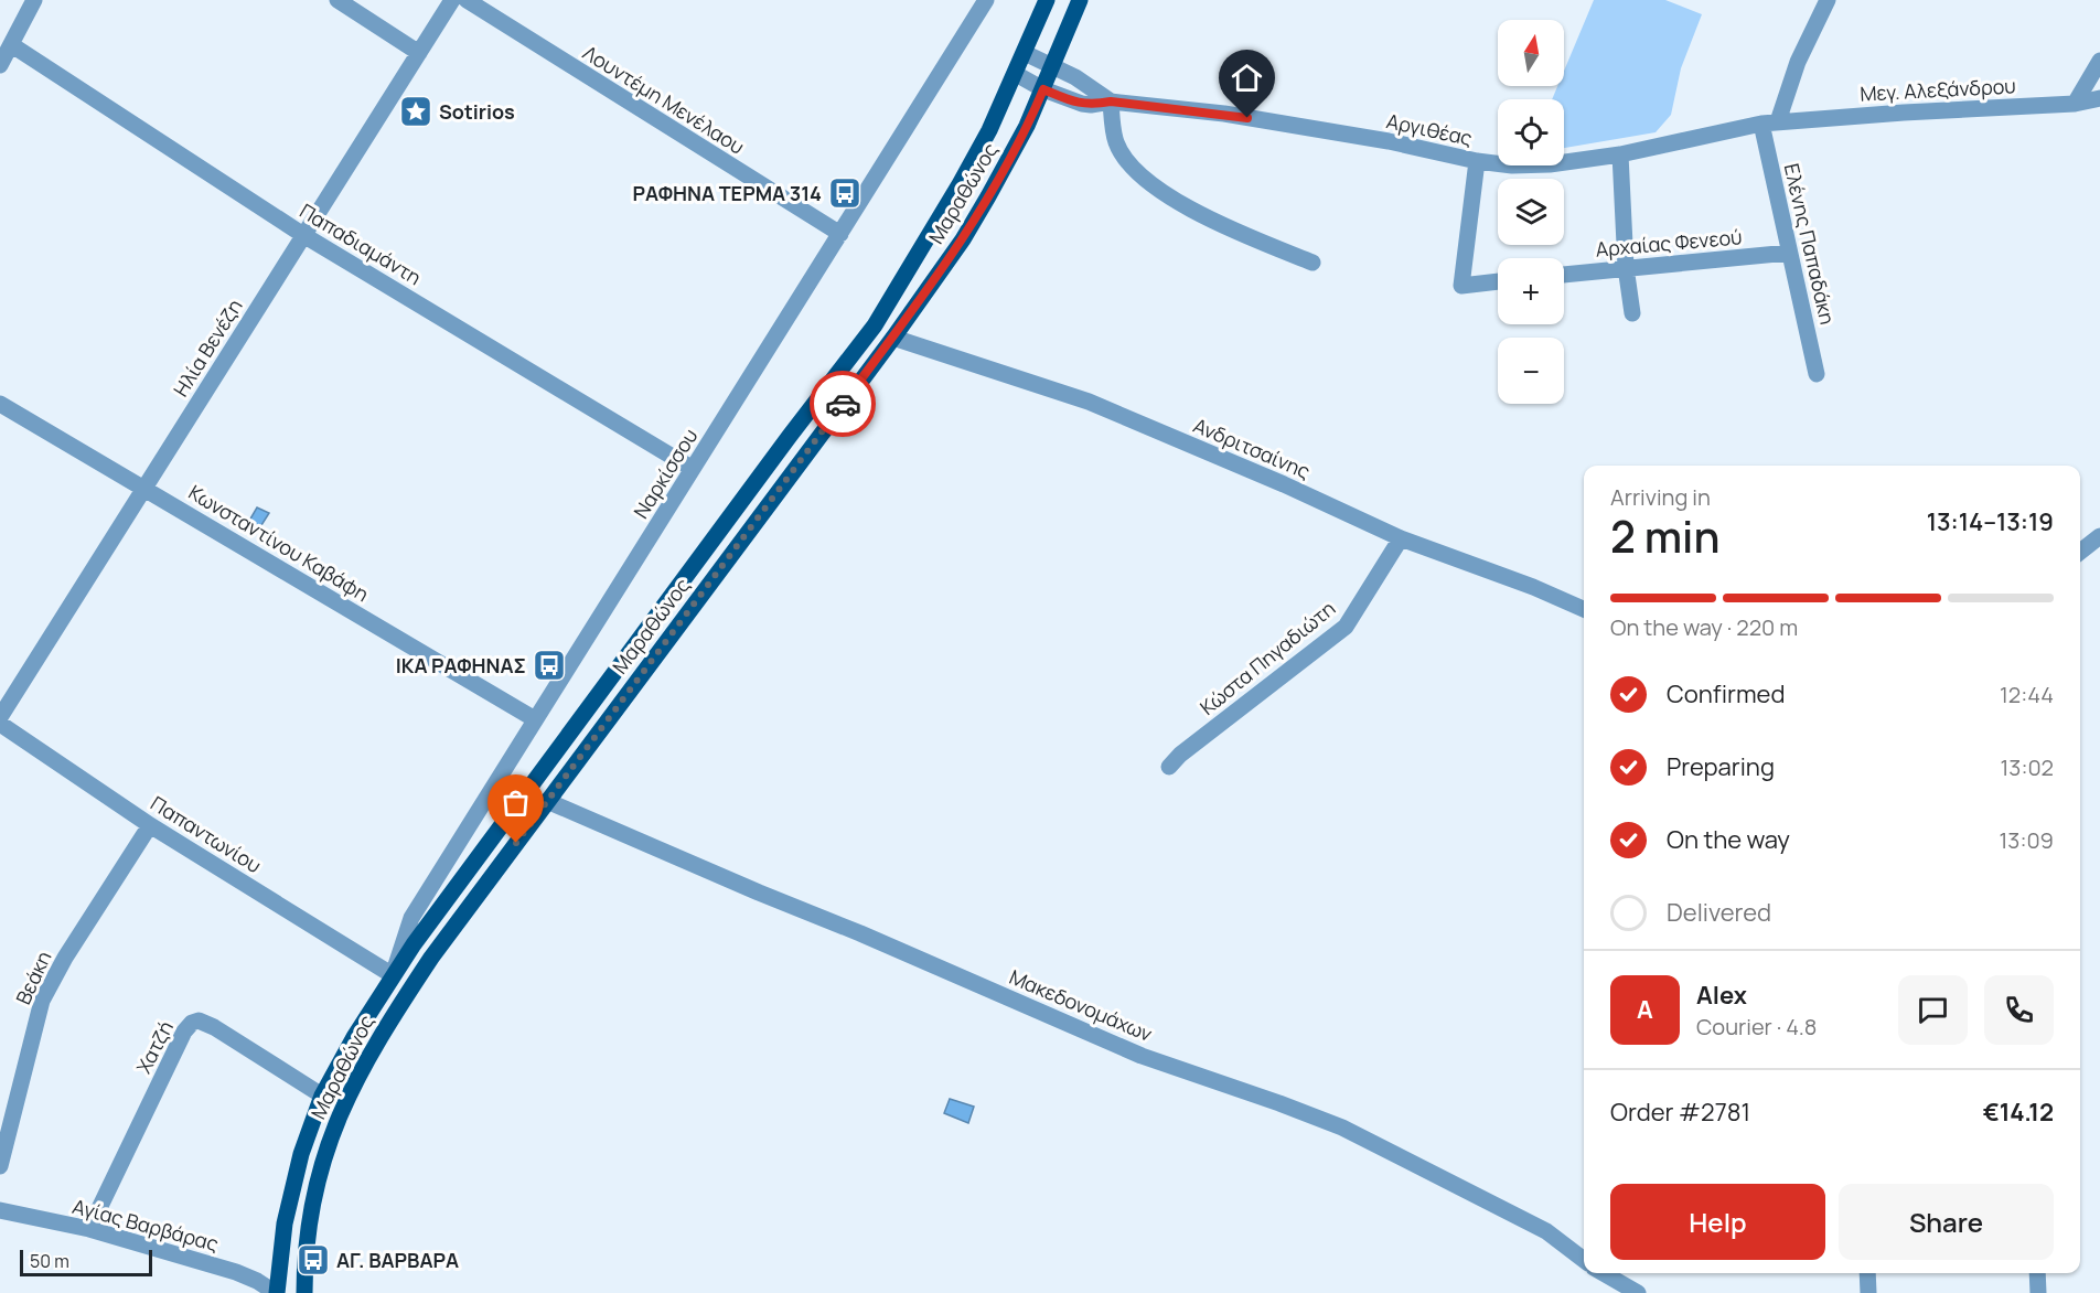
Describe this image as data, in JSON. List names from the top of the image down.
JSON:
{
  "streets": {
    "main road": ["Μαραθώνος"],
    "street": [
      "Μεγ. Αλεξάνδρου",
      "Λουντέμη Μενέλαου",
      "Αργιθέας",
      "Αρχαίας Φενεού",
      "Παπαδιαμάντη",
      "Ελένης Παπαδάκη",
      "Ηλία Βενέζη",
      "Ανδριτσαίνης",
      "Ναρκίσσου",
      "Κωνσταντίνου Καβάφη",
      "Κώστα Πηγαδιώτη",
      "Παπαντωνίου",
      "Βεάκη",
      "Μακεδονομάχων",
      "Χατζή",
      "Αγίας Βαρβάρας"
    ]
  },
  "crossings": [
    ["Μεγ. Αλεξάνδρου", "Αργιθέας"],
    ["Μεγ. Αλεξάνδρου", "Ελένης Παπαδάκη"],
    ["Λουντέμη Μενέλαου", "Ναρκίσσου"],
    ["Αργιθέας", "Μαραθώνος"],
    ["Αργιθέας", "Ελένης Παπαδάκη"],
    ["Μαραθώνος", "Ανδριτσαίνης"],
    ["Μαραθώνος", "Ναρκίσσου"],
    ["Μαραθώνος", "Παπαντωνίου"],
    ["Μαραθώνος", "Μακεδονομάχων"],
    ["Μαραθώνος", "Χατζή"],
    ["Μαραθώνος", "Αγίας Βαρβάρας"],
    ["Αρχαίας Φενεού", "Ελένης Παπαδάκη"],
    ["Παπαδιαμάντη", "Ηλία Βενέζη"],
    ["Παπαδιαμάντη", "Ναρκίσσου"],
    ["Ηλία Βενέζη", "Κωνσταντίνου Καβάφη"],
    ["Ανδριτσαίνης", "Κώστα Πηγαδιώτη"],
    ["Ναρκίσσου", "Κωνσταντίνου Καβάφη"],
    ["Ναρκίσσου", "Παπαντωνίου"],
    ["Παπαντωνίου", "Βεάκη"],
    ["Χατζή", "Αγίας Βαρβάρας"]
  ],
  "places": {
    "place": ["Sotirios"],
    "bus stop": ["ΡΑΦΗΝΑ ΤΕΡΜΑ 314", "ΙΚΑ ΡΑΦΗΝΑΣ", "ΑΓ. ΒΑΡΒΑΡΑ"]
  },
  "scale_bar": "50 m",
  "north": "top",
  "page": {
    "map_buttons": ["+", "−"],
    "heading": ["2 min", "Arriving in", "13:14–13:19"],
    "panel": [
      "Alex",
      "Courier · 4.8",
      "Order #2781",
      "€14.12"
    ],
    "bar": "On the way · 220 m",
    "list": [
      ["Confirmed", "12:44"],
      ["Preparing", "13:02"],
      ["On the way", "13:09"],
      "Delivered"
    ],
    "round": "A",
    "buttons": ["Help", "Share"],
    "scale": "50 m"
  }
}
